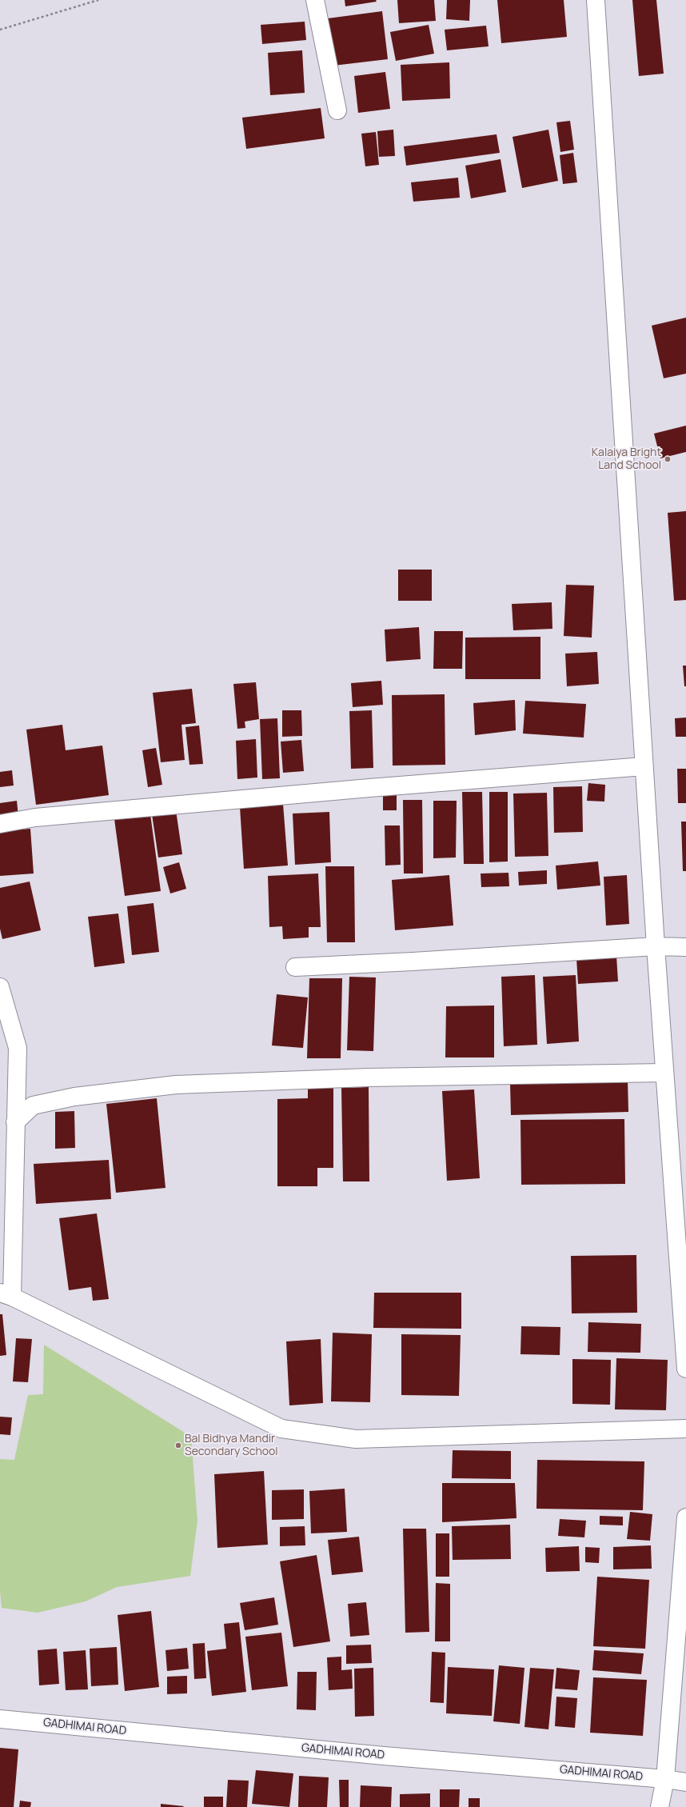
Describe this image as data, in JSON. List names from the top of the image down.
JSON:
{
  "streets": {
    "street": ["GADHIMAI ROAD"]
  },
  "places": ["Kalaiya Bright Land School", "Bal Bidhya Mandir Secondary School"]
}
